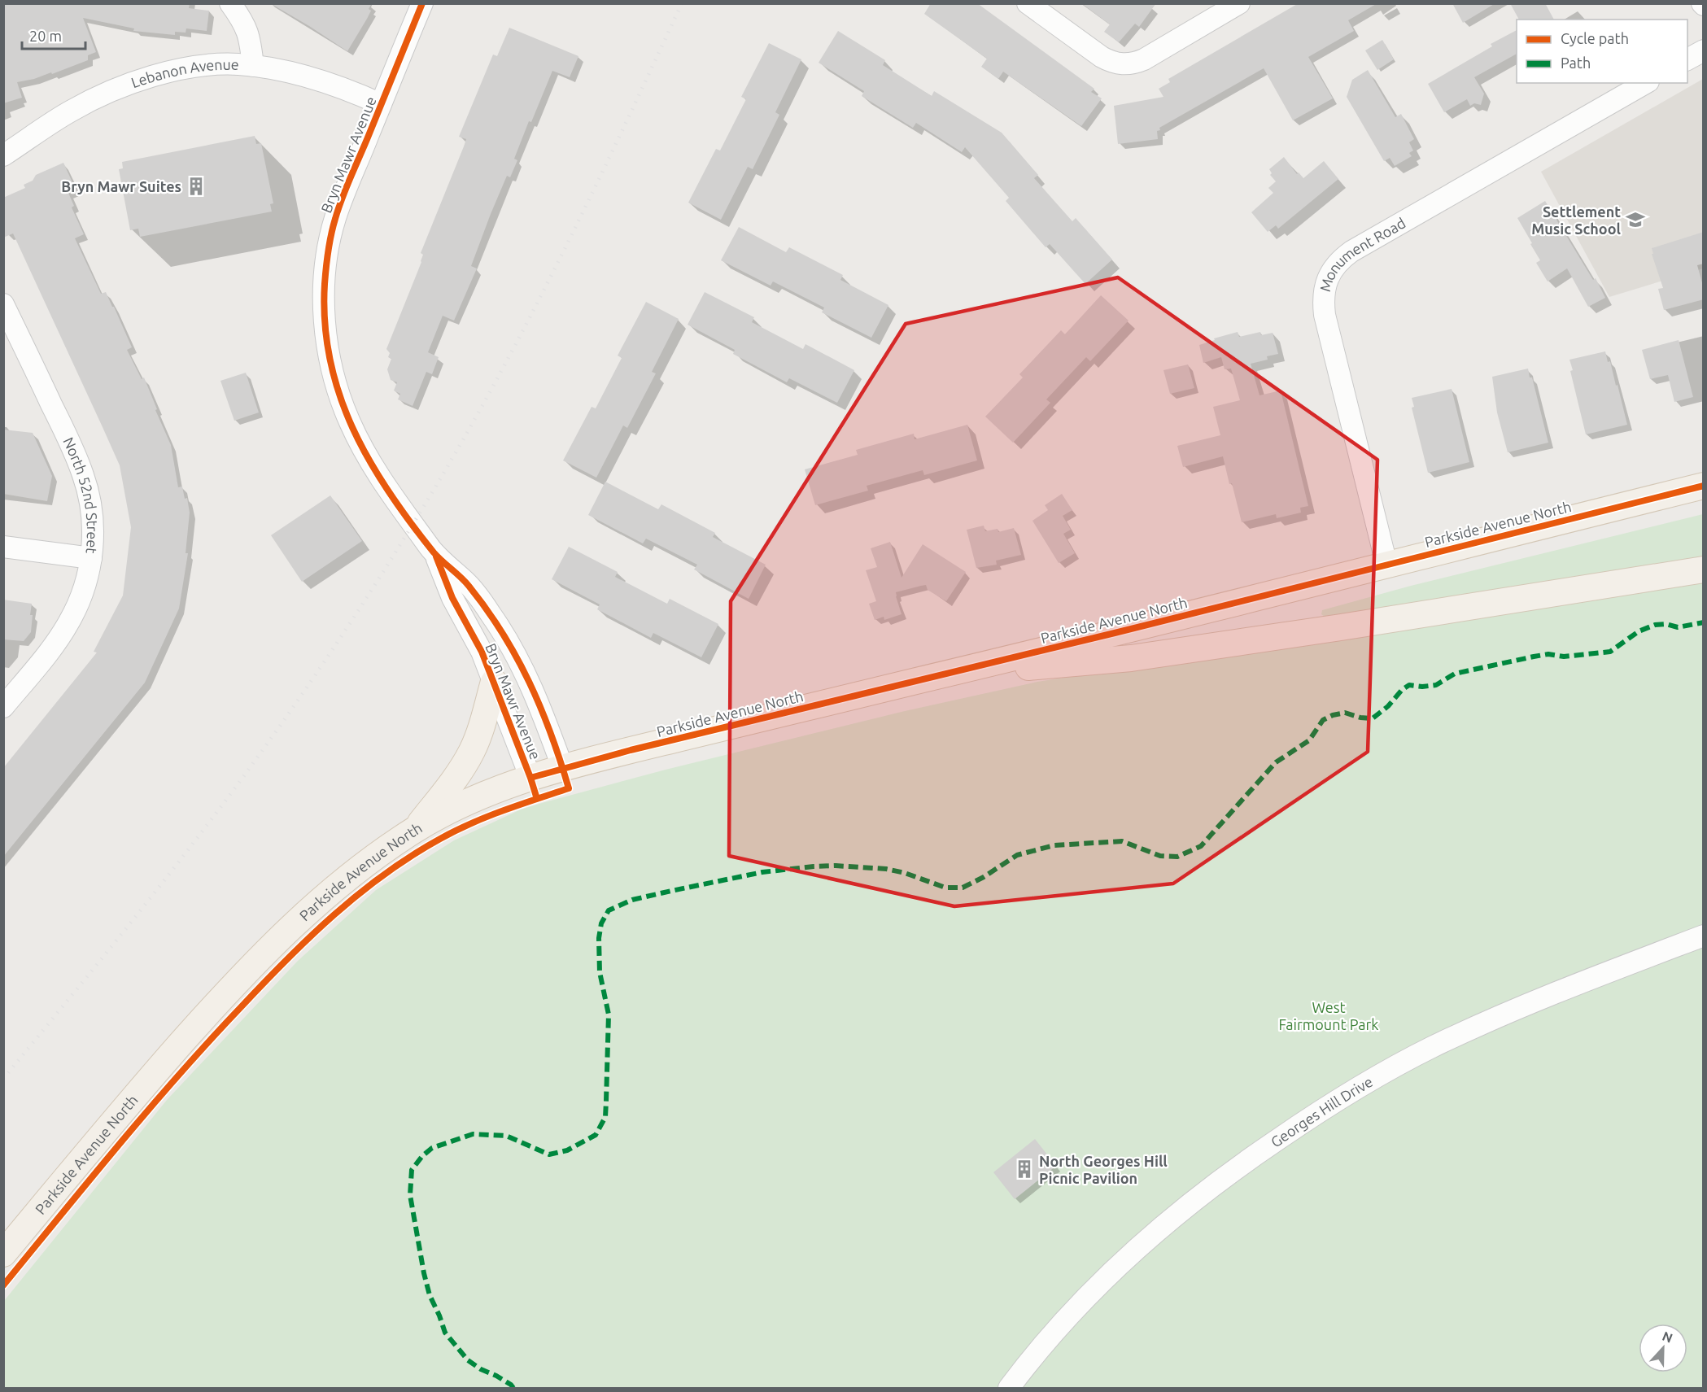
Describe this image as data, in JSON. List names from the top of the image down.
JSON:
{
  "streets": {
    "main road": ["Parkside Avenue North"],
    "street": [
      "Lebanon Avenue",
      "Bryn Mawr Avenue",
      "Monument Road",
      "North 52nd Street",
      "Georges Hill Drive"
    ]
  },
  "crossings": [
    ["Lebanon Avenue", "Bryn Mawr Avenue"],
    ["Bryn Mawr Avenue", "Parkside Avenue North"],
    ["Monument Road", "Parkside Avenue North"]
  ],
  "parks": ["West Fairmount Park"],
  "places": {
    "building": ["Bryn Mawr Suites", "North Georges Hill Picnic Pavilion"],
    "school or university": ["Settlement Music School"]
  },
  "legend": ["Cycle path", "Path"],
  "scale_bar": "20 m",
  "north": "top"
}
